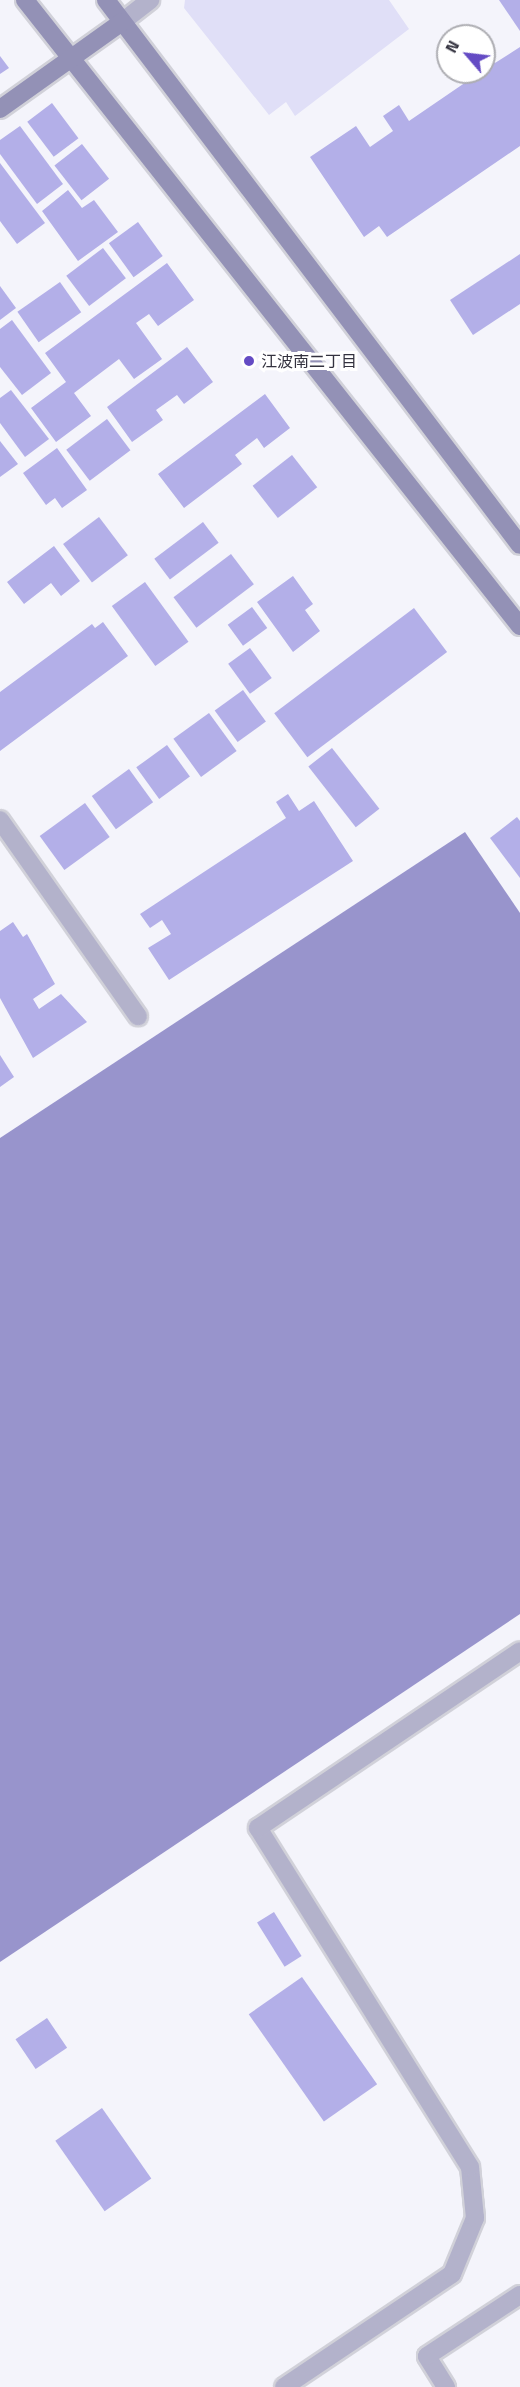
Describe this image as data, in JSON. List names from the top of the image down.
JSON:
{
  "places": ["江波南二丁目"],
  "north": "top left"
}
